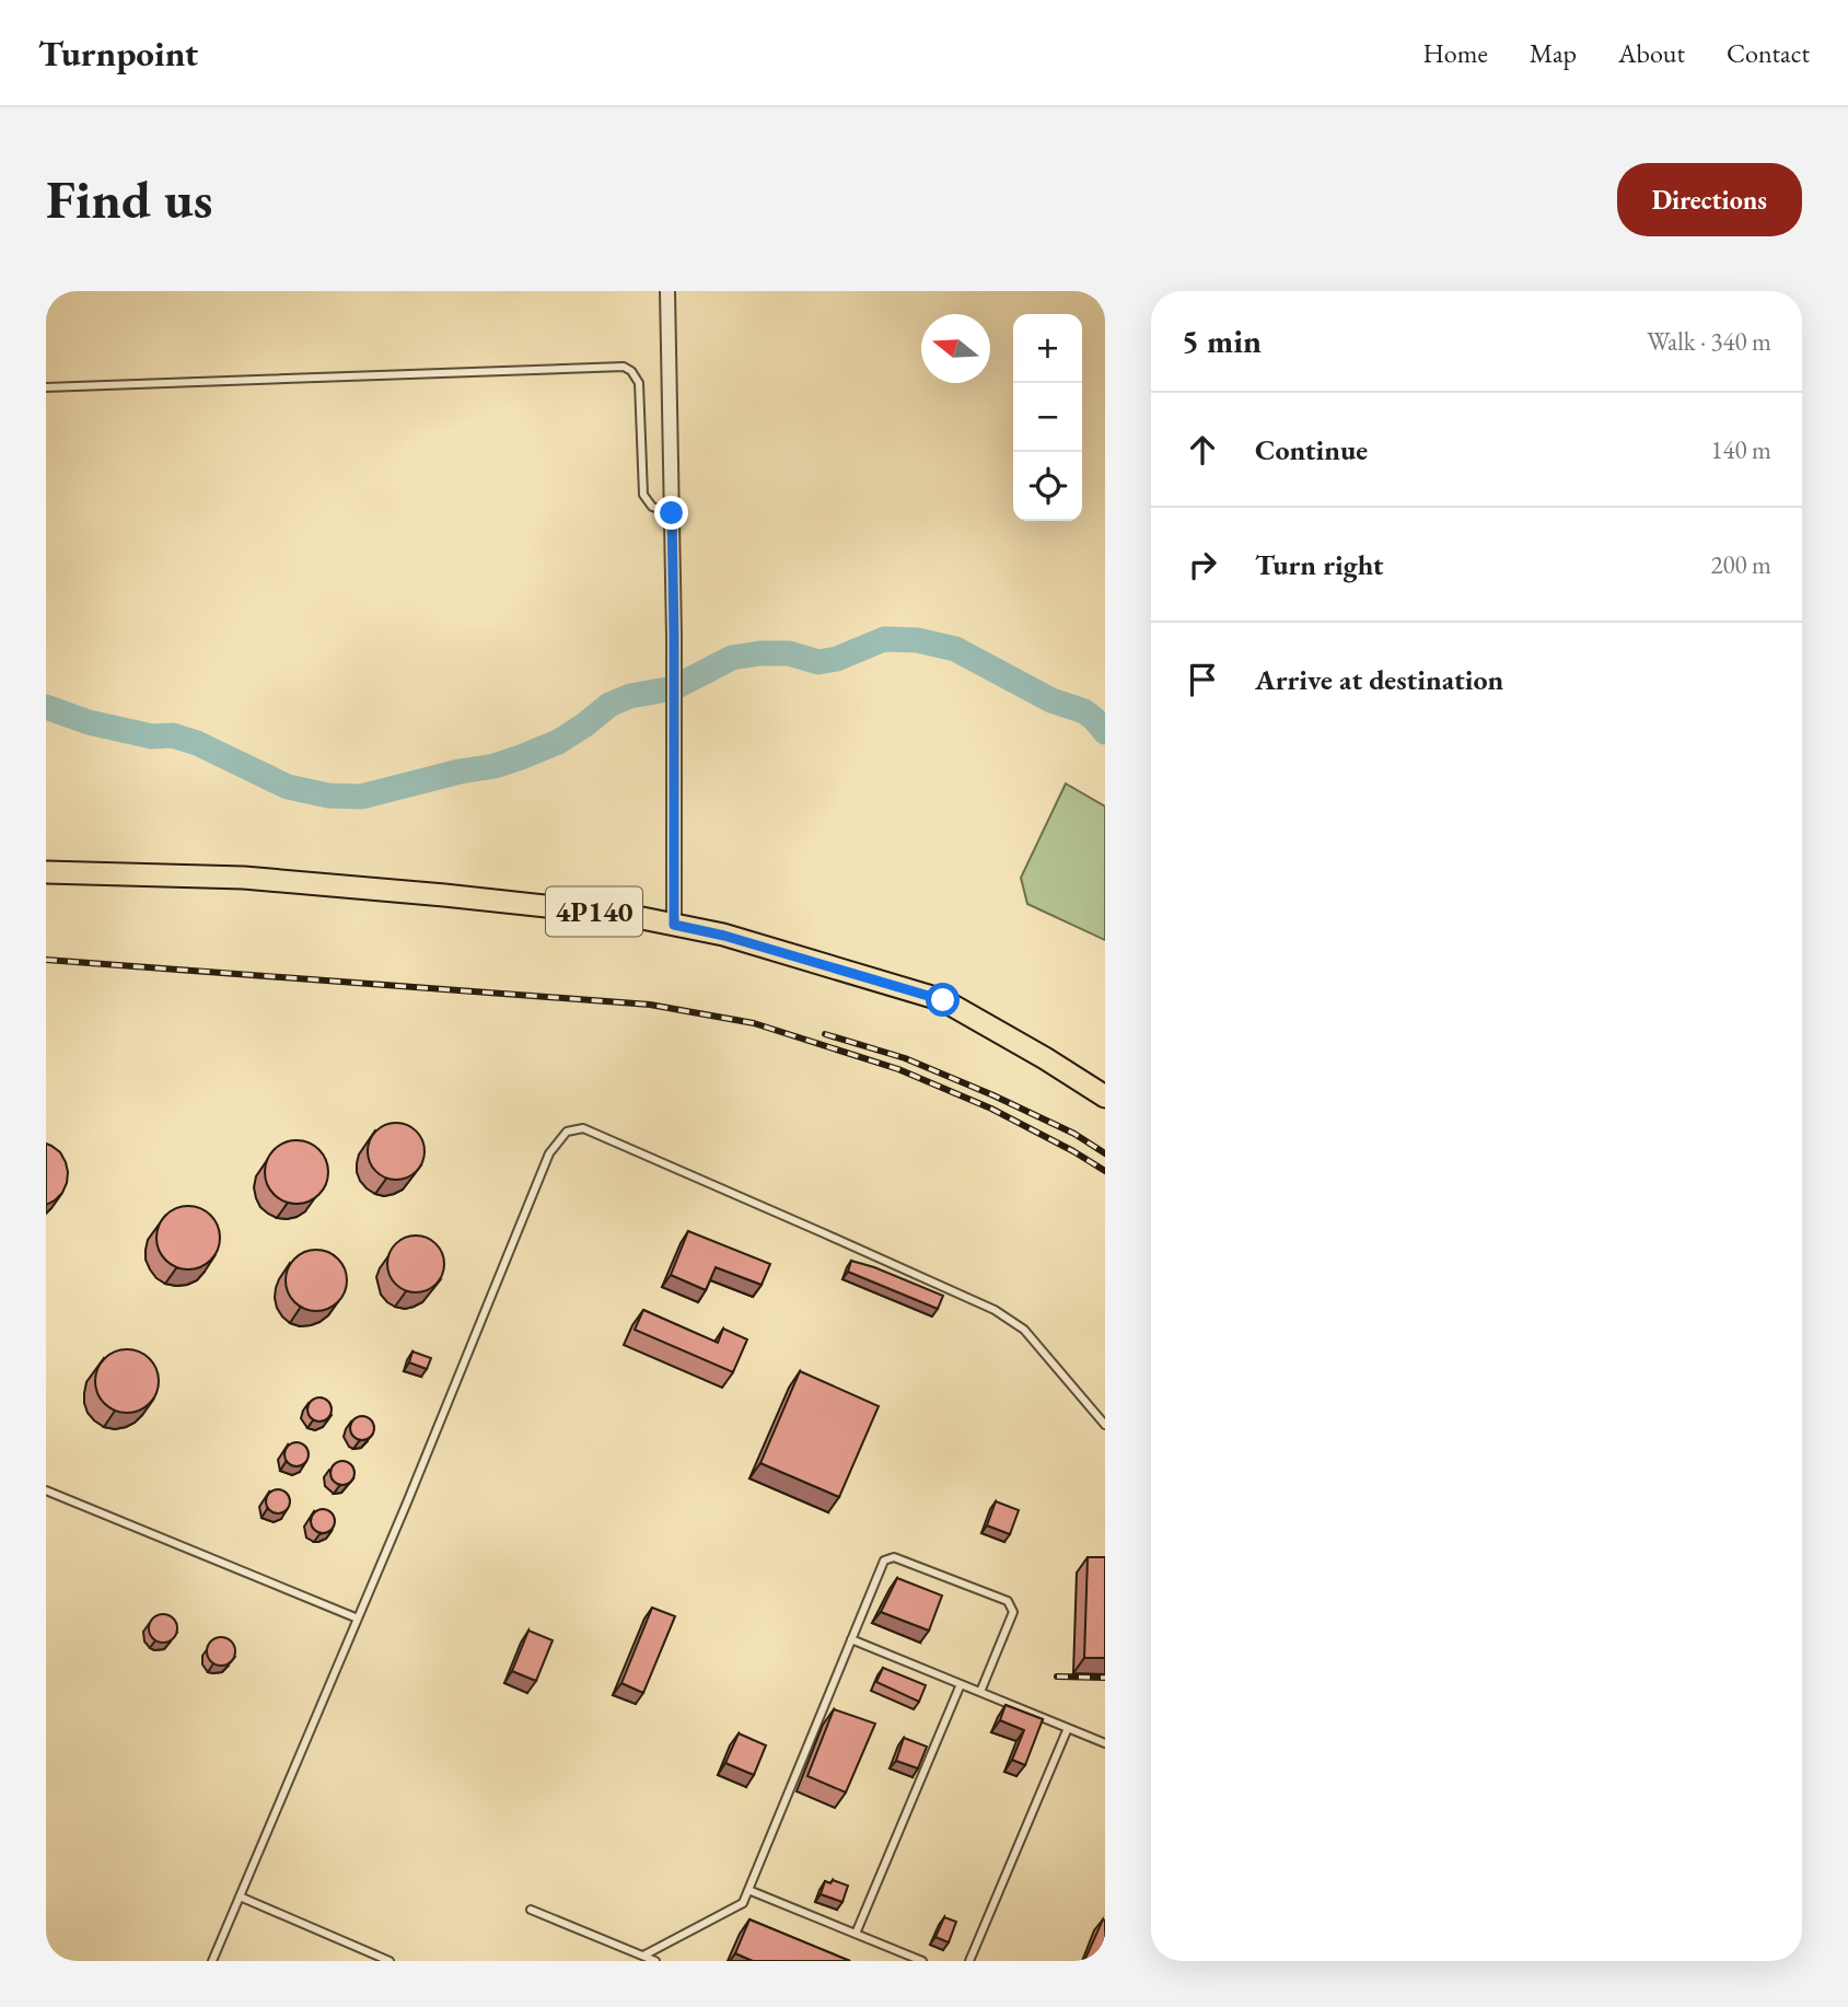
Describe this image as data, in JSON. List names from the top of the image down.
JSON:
{
  "streets": {
    "main road": ["4P140"]
  },
  "north": "left",
  "page": {
    "header": "Turnpoint",
    "nav": [
      "Home",
      "Map",
      "About",
      "Contact"
    ],
    "buttons": "Directions",
    "title": "Find us",
    "heading": ["5 min", "Walk · 340 m"],
    "map_buttons": ["+", "−"],
    "list": [
      ["Continue", "140 m"],
      ["Turn right", "200 m"],
      "Arrive at destination"
    ]
  }
}
